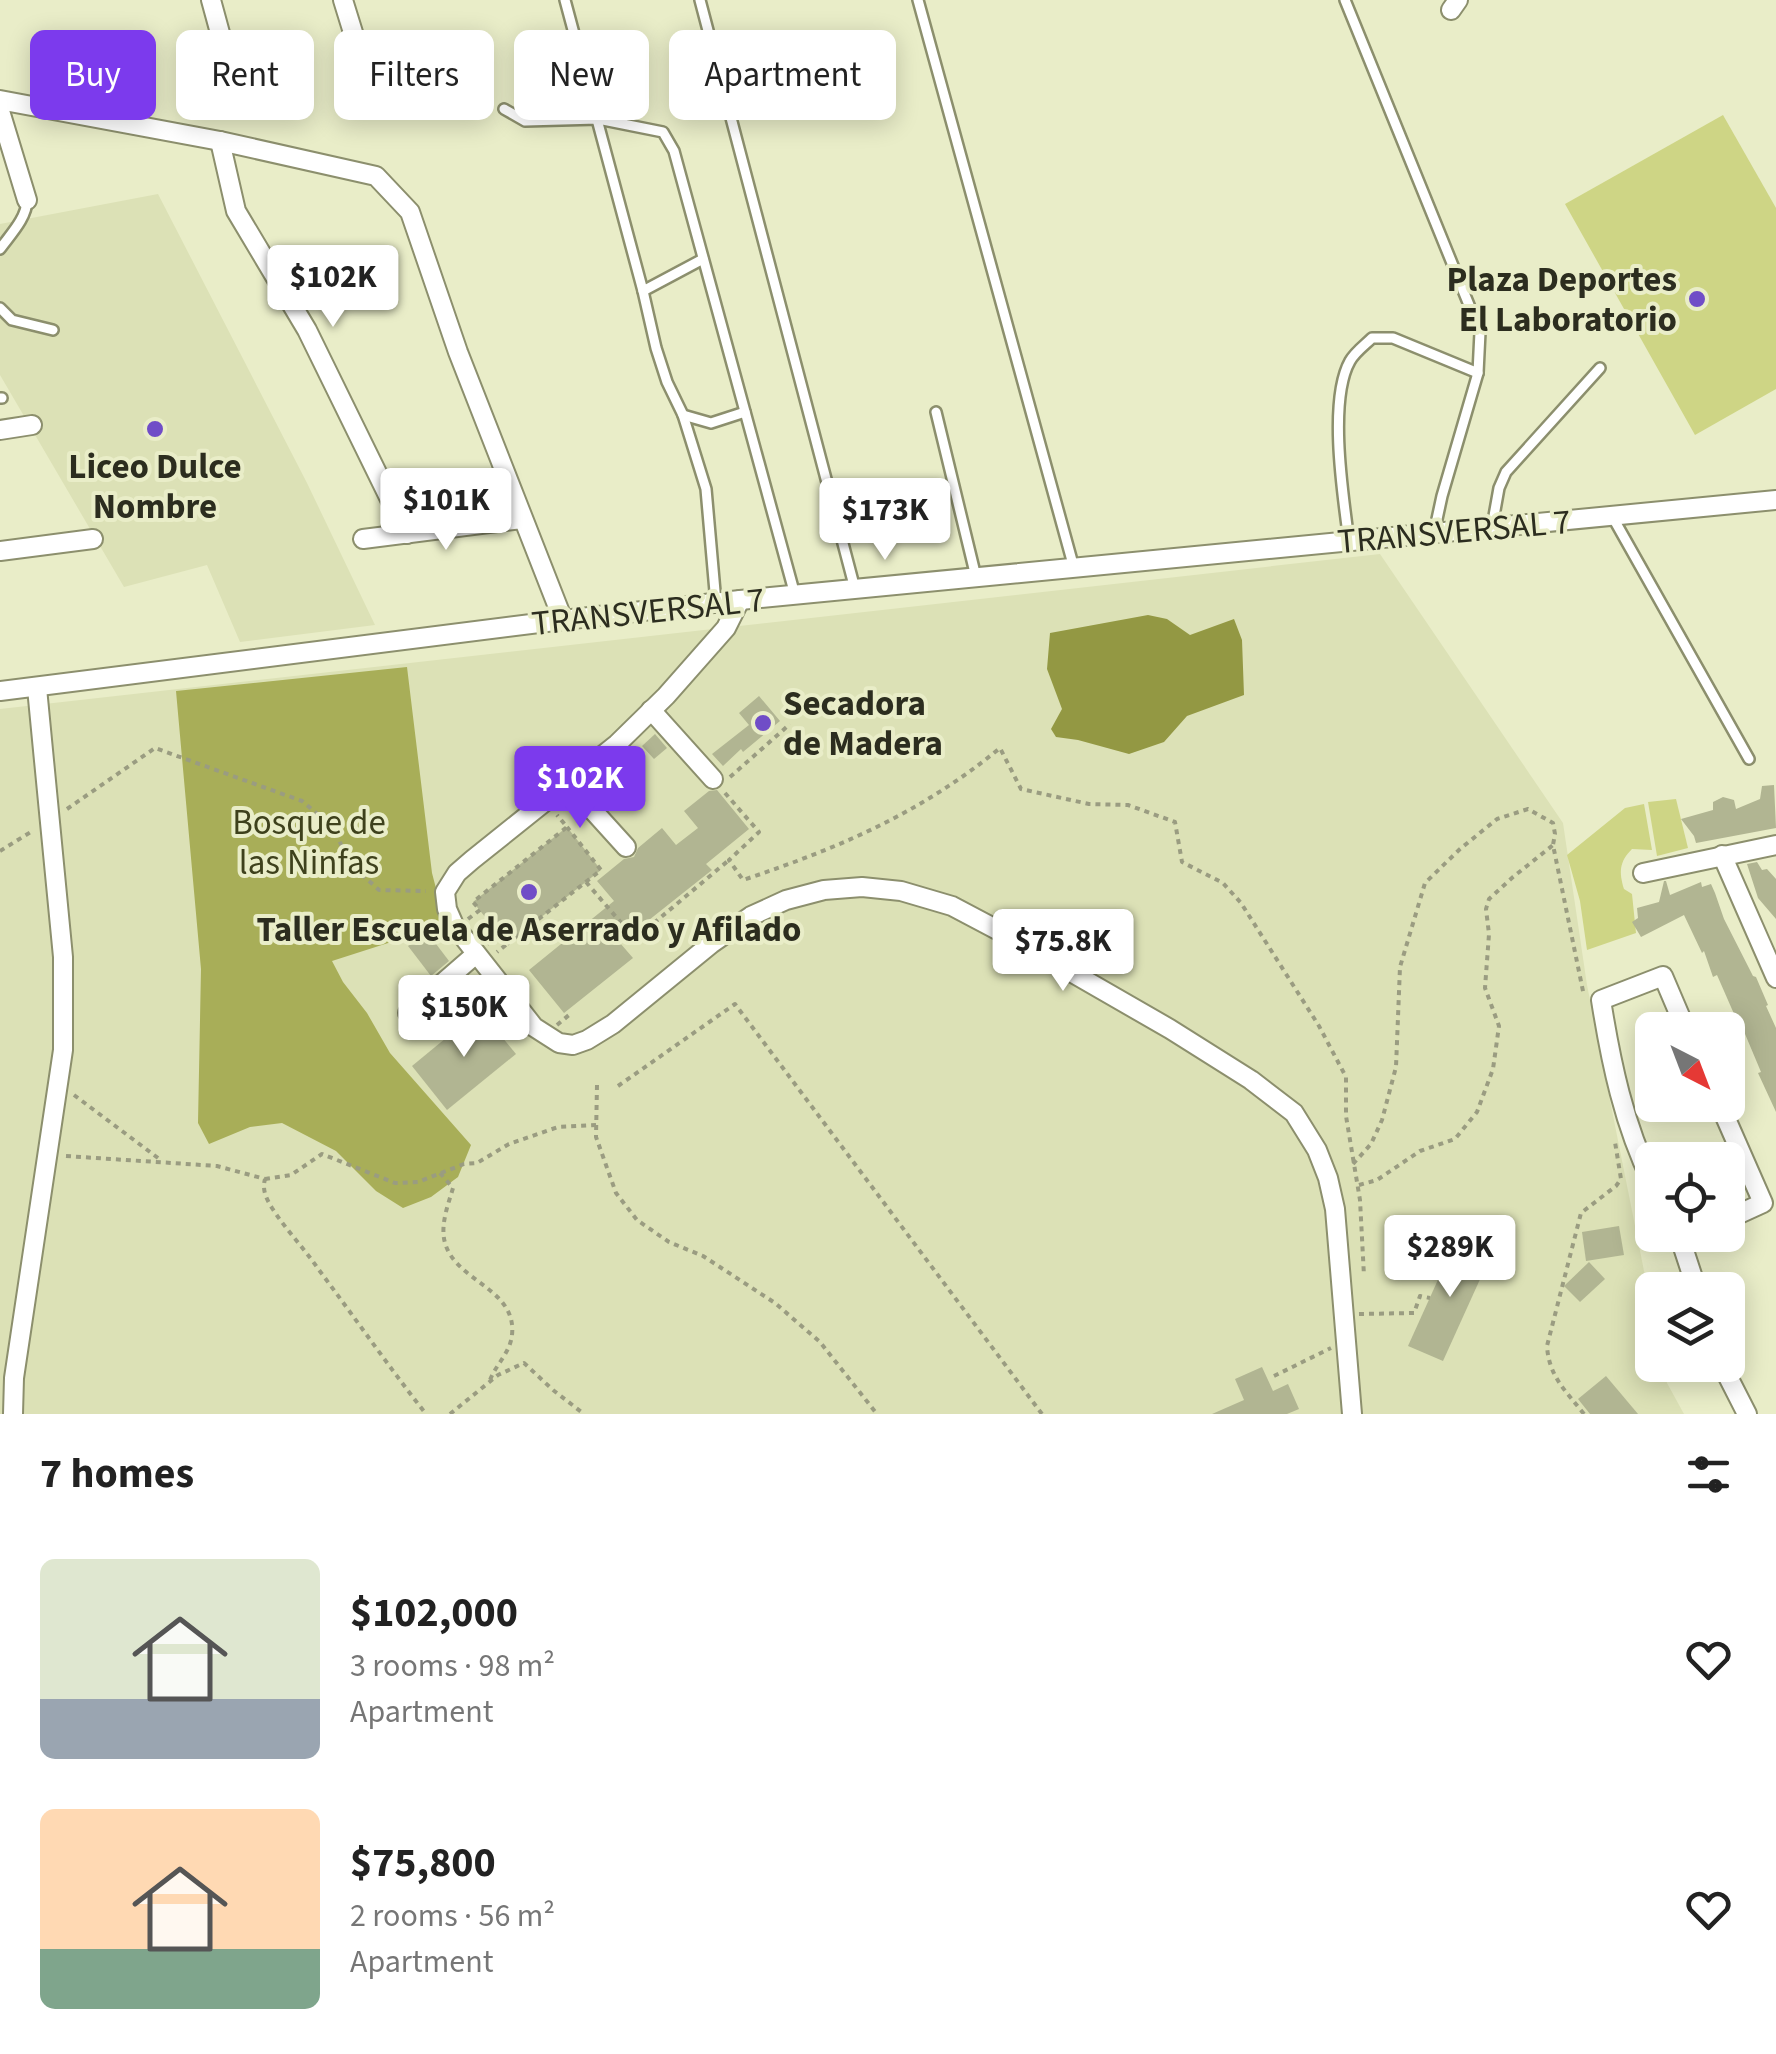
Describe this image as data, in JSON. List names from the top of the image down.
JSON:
{
  "streets": {
    "street": ["TRANSVERSAL 7"]
  },
  "parks": ["Bosque de las Ninfas"],
  "places": [
    "Plaza Deportes El Laboratorio",
    "Liceo Dulce Nombre",
    "Secadora de Madera",
    "Taller Escuela de Aserrado y Afilado"
  ],
  "north": "bottom right",
  "page": {
    "chip": [
      "Buy",
      "Rent",
      "Filters",
      "New",
      "Apartment"
    ],
    "price": [
      "$102K",
      "$101K",
      "$173K",
      "$102K",
      "$75.8K",
      "$150K",
      "$289K"
    ],
    "heading": "7 homes",
    "list": [
      {
        "name": "$102,000",
        "note": "3 rooms · 98 m² · Apartment"
      },
      {
        "name": "$75,800",
        "note": "2 rooms · 56 m² · Apartment"
      }
    ]
  }
}
